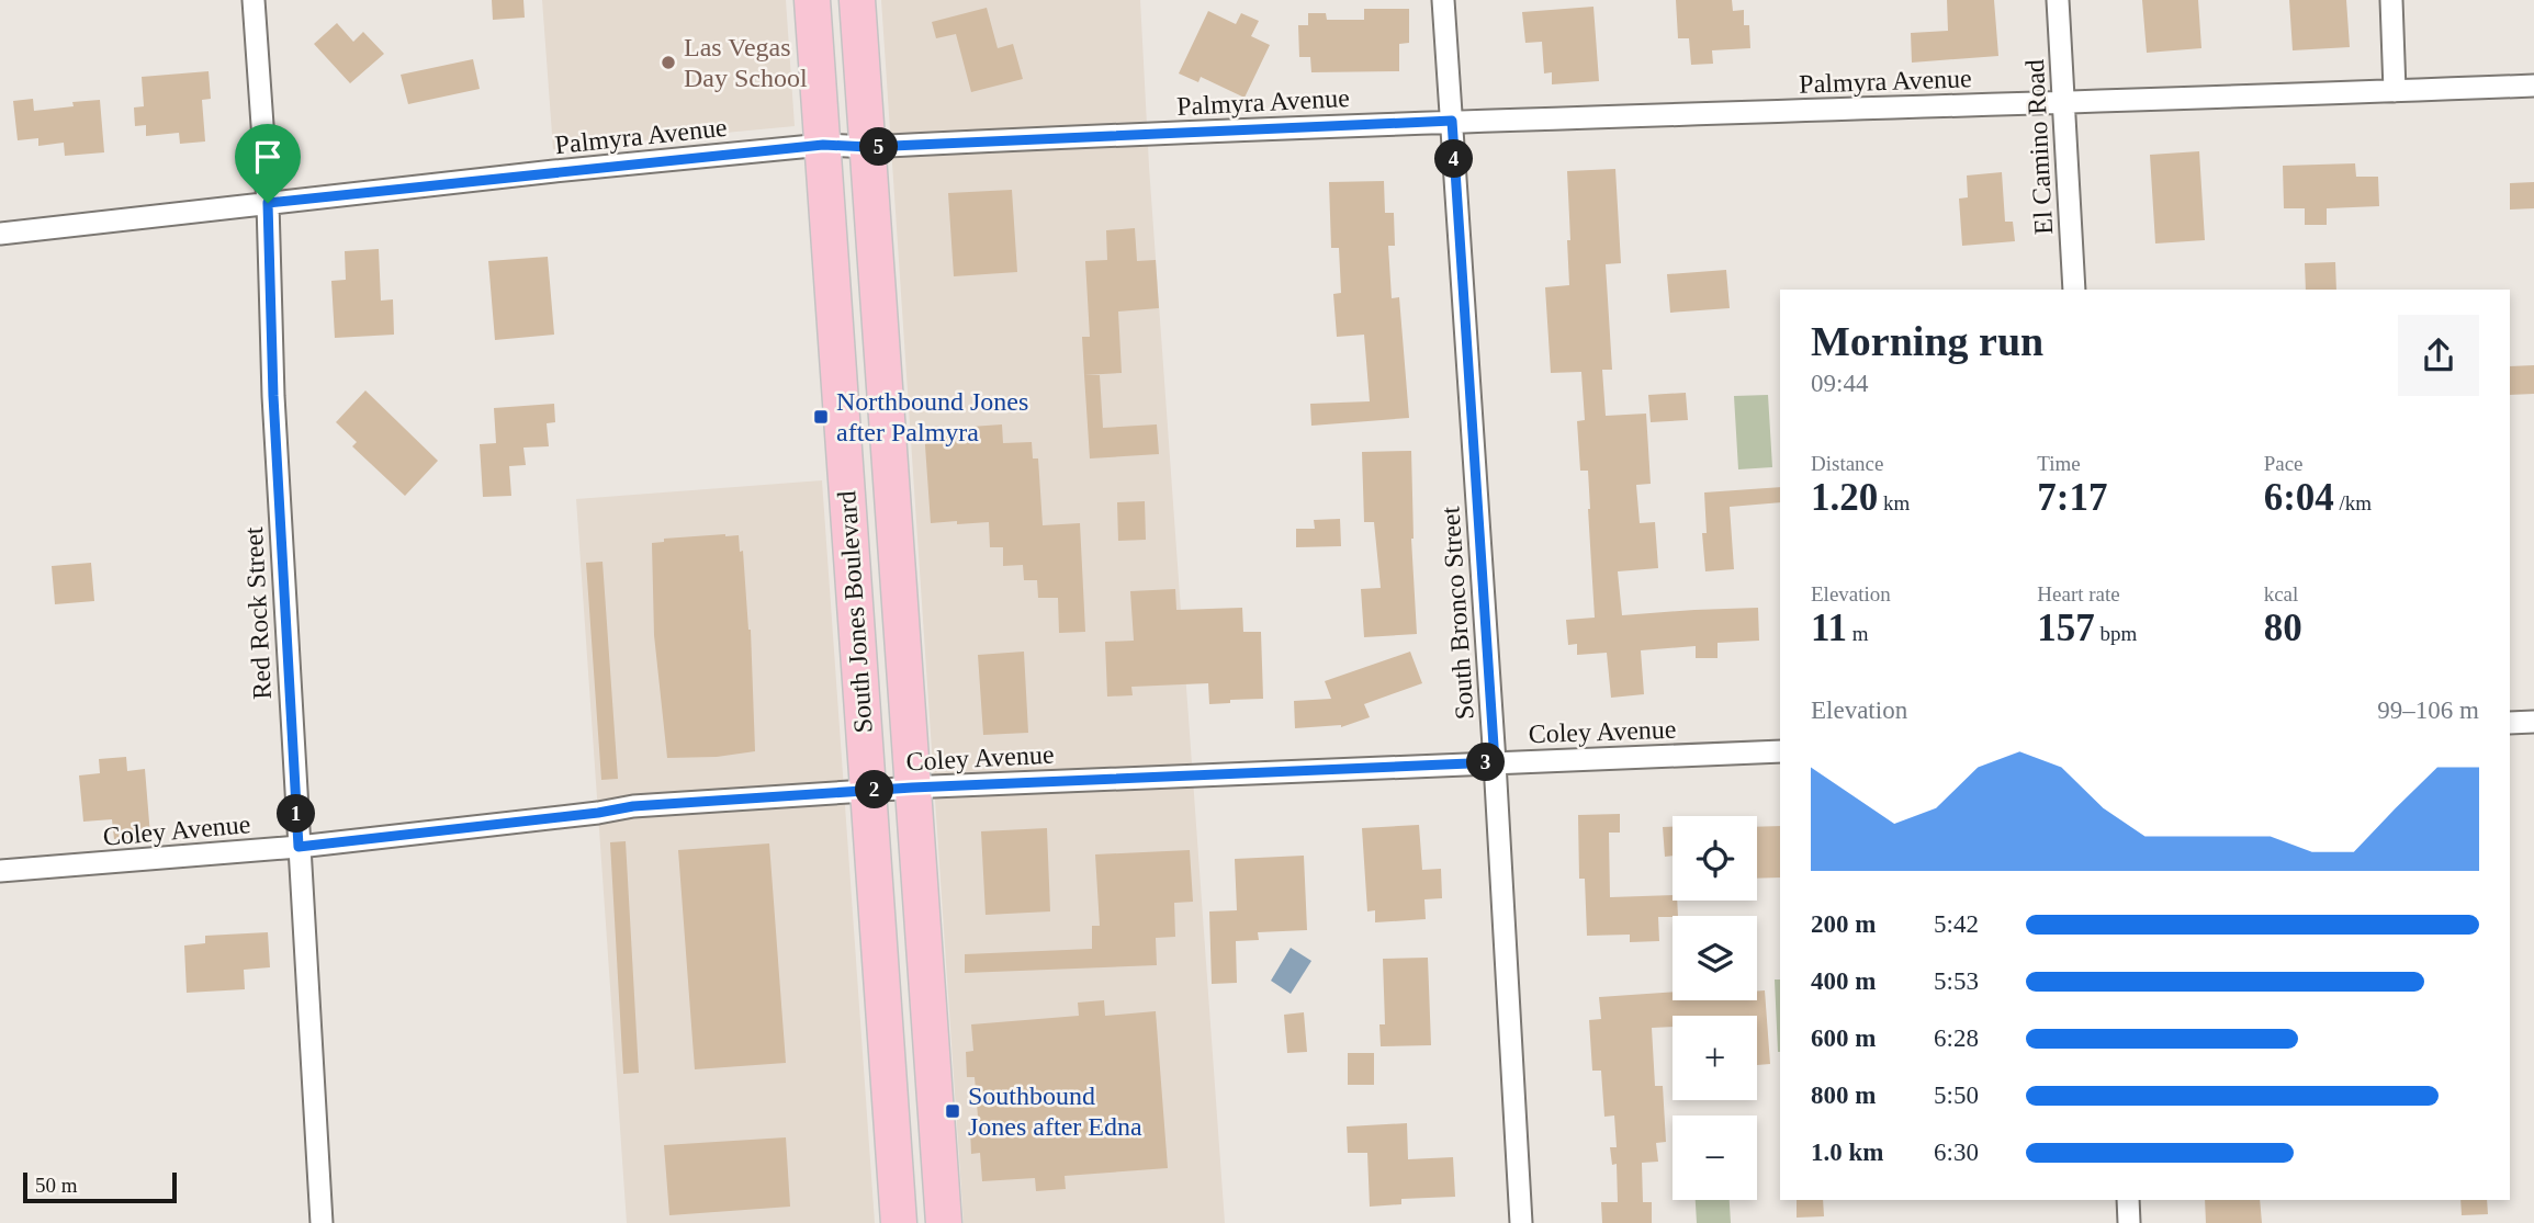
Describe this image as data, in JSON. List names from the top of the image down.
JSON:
{
  "streets": {
    "main road": ["South Jones Boulevard"],
    "street": [
      "Palmyra Avenue",
      "El Camino Road",
      "Red Rock Street",
      "South Bronco Street",
      "Coley Avenue"
    ]
  },
  "crossings": [
    ["Palmyra Avenue", "El Camino Road"],
    ["Palmyra Avenue", "South Jones Boulevard"],
    ["Palmyra Avenue", "Red Rock Street"],
    ["Palmyra Avenue", "South Bronco Street"],
    ["South Jones Boulevard", "Coley Avenue"],
    ["Red Rock Street", "Coley Avenue"],
    ["South Bronco Street", "Coley Avenue"]
  ],
  "places": {
    "other": ["Las Vegas Day School"],
    "transit": ["Northbound Jones after Palmyra", "Southbound Jones after Edna"]
  },
  "scale_bar": "50 m",
  "page": {
    "pins": [
      "5",
      "4",
      "3",
      "2",
      "1"
    ],
    "heading": ["Morning run", "09:44"],
    "stats": [
      ["Distance", "1.20 km"],
      ["Time", "7:17"],
      ["Pace", "6:04 /km"],
      ["Elevation", "11 m"],
      ["Heart rate", "157 bpm"],
      ["kcal", "80"]
    ],
    "chart": ["Elevation", "99–106 m"],
    "map_buttons": ["+", "−"],
    "list": [
      {
        "name": "200 m",
        "note": "5:42"
      },
      {
        "name": "400 m",
        "note": "5:53"
      },
      {
        "name": "600 m",
        "note": "6:28"
      },
      {
        "name": "800 m",
        "note": "5:50"
      },
      {
        "name": "1.0 km",
        "note": "6:30"
      }
    ],
    "scale": "50 m"
  }
}
